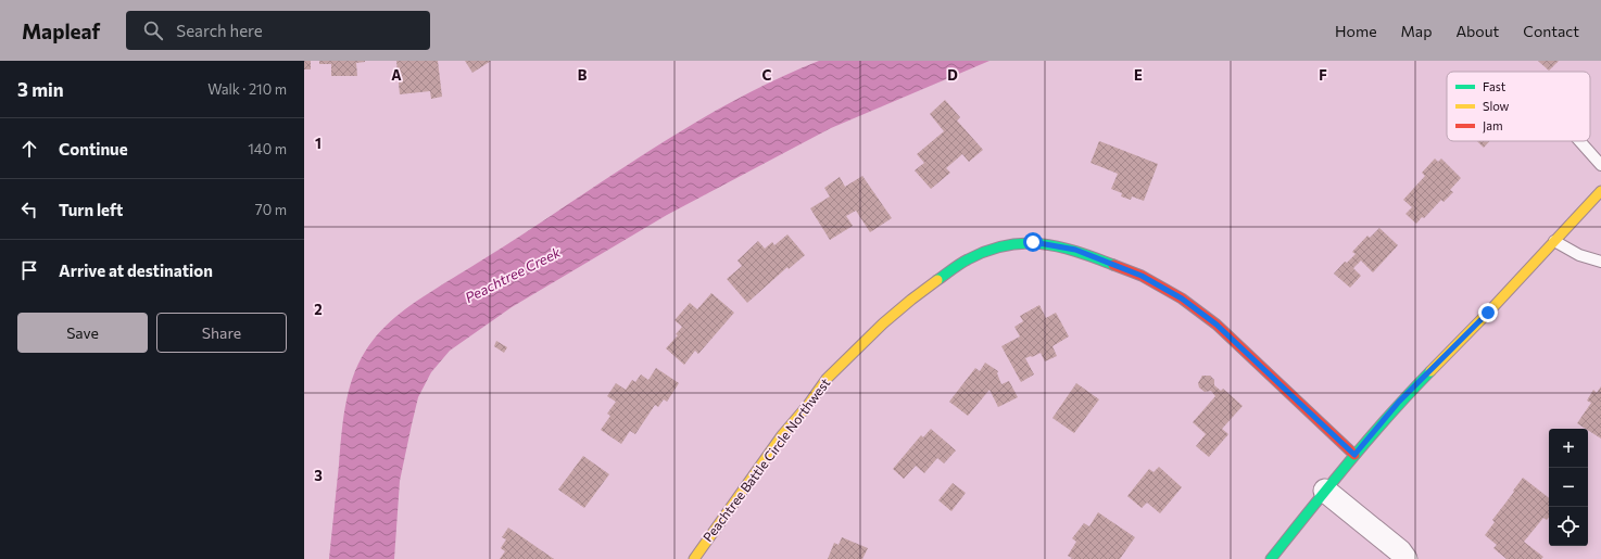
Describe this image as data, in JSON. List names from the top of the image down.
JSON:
{
  "streets": {
    "street": ["Peachtree Battle Circle Northwest"]
  },
  "water": ["Peachtree Creek"],
  "legend": ["Fast", "Slow", "Jam"],
  "page": {
    "header": "Mapleaf",
    "search": "Search here",
    "nav": [
      "Home",
      "Map",
      "About",
      "Contact"
    ],
    "heading": ["3 min", "Walk · 210 m"],
    "list": [
      ["Continue", "140 m"],
      ["Turn left", "70 m"],
      "Arrive at destination"
    ],
    "buttons": ["Save", "Share"],
    "map_buttons": ["+", "−"]
  },
  "grid": {
    "columns": [
      "A",
      "B",
      "C",
      "D",
      "E",
      "F"
    ],
    "rows": ["1", "2", "3"]
  }
}
